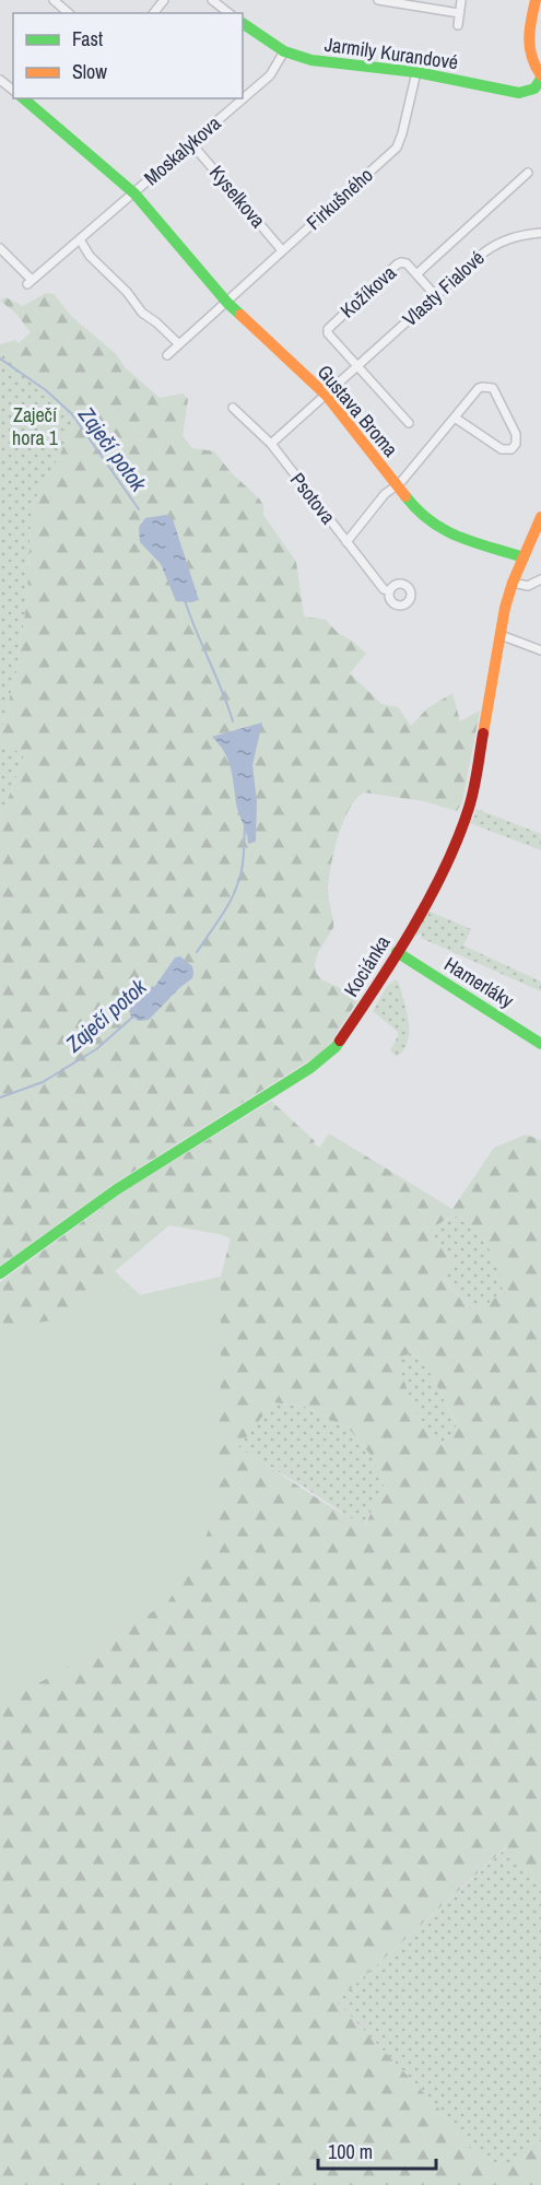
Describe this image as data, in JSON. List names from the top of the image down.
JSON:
{
  "streets": {
    "street": [
      "Jarmily Kurandové",
      "Moskalykova",
      "Kyselkova",
      "Firkušného",
      "Vlasty Fialové",
      "Kožíkova",
      "Gustava Broma",
      "Psotova",
      "Kociánka",
      "Hamerláky"
    ]
  },
  "crossings": [
    ["Jarmily Kurandové", "Moskalykova"],
    ["Jarmily Kurandové", "Firkušného"],
    ["Moskalykova", "Kyselkova"],
    ["Moskalykova", "Gustava Broma"],
    ["Kyselkova", "Firkušného"],
    ["Firkušného", "Gustava Broma"],
    ["Vlasty Fialové", "Kožíkova"],
    ["Vlasty Fialové", "Gustava Broma"],
    ["Vlasty Fialové", "Psotova"],
    ["Gustava Broma", "Kociánka"],
    ["Kociánka", "Hamerláky"]
  ],
  "water": ["Zaječí potok"],
  "parks": ["Zaječí hora 1"],
  "legend": ["Fast", "Slow"],
  "scale_bar": "100 m"
}
